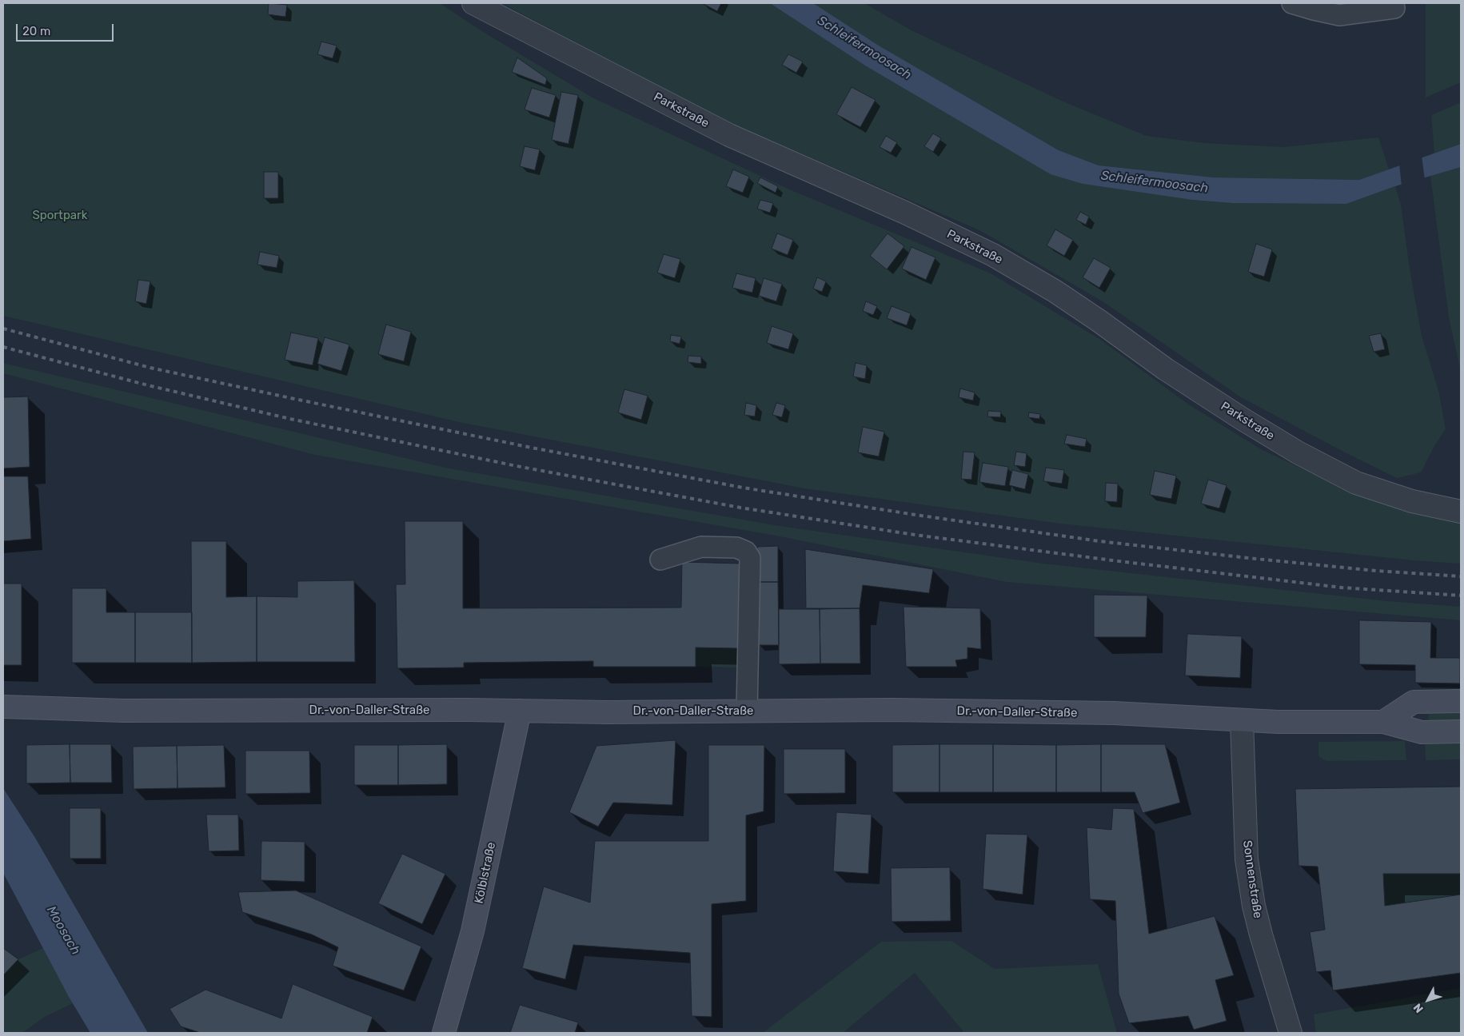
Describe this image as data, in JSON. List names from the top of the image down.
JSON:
{
  "streets": {
    "main road": ["Dr.-von-Daller-Straße", "Kölblstraße"],
    "street": ["Parkstraße", "Sonnenstraße"]
  },
  "crossings": [
    ["Dr.-von-Daller-Straße", "Kölblstraße"],
    ["Dr.-von-Daller-Straße", "Sonnenstraße"]
  ],
  "water": ["Schleifermoosach", "Moosach"],
  "parks": ["Sportpark"],
  "scale_bar": "20 m",
  "north": "bottom left"
}
